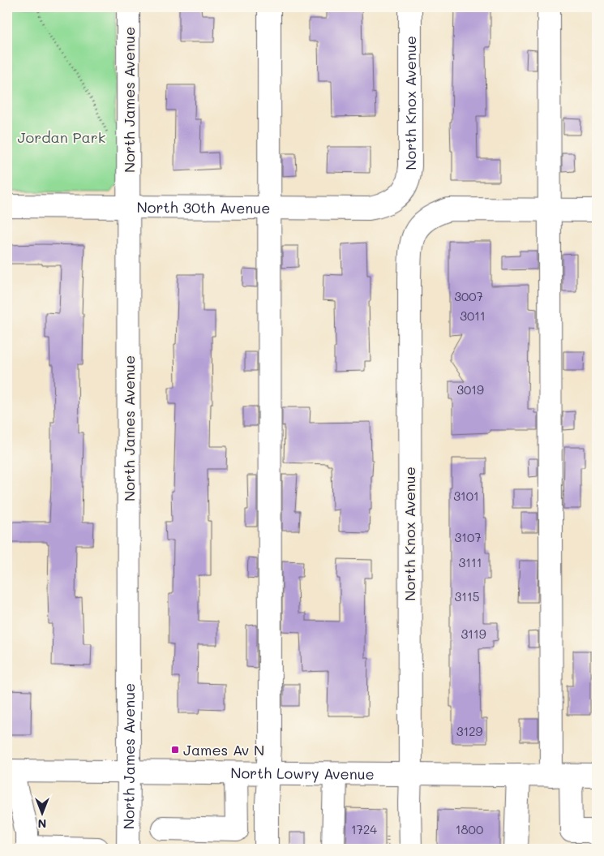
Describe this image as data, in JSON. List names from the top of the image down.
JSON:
{
  "streets": {
    "street": [
      "North James Avenue",
      "North Knox Avenue",
      "North 30th Avenue",
      "North Lowry Avenue"
    ]
  },
  "crossings": [
    ["North James Avenue", "North 30th Avenue"],
    ["North James Avenue", "North Lowry Avenue"],
    ["North Knox Avenue", "North 30th Avenue"],
    ["North Knox Avenue", "North Lowry Avenue"]
  ],
  "parks": ["Jordan Park"],
  "places": {
    "transit": ["James Av N"]
  },
  "house_numbers": [
    "3007",
    "3011",
    "3019",
    "3101",
    "3107",
    "3111",
    "3115",
    "3119",
    "3129",
    "1724",
    "1800"
  ],
  "north": "bottom"
}
